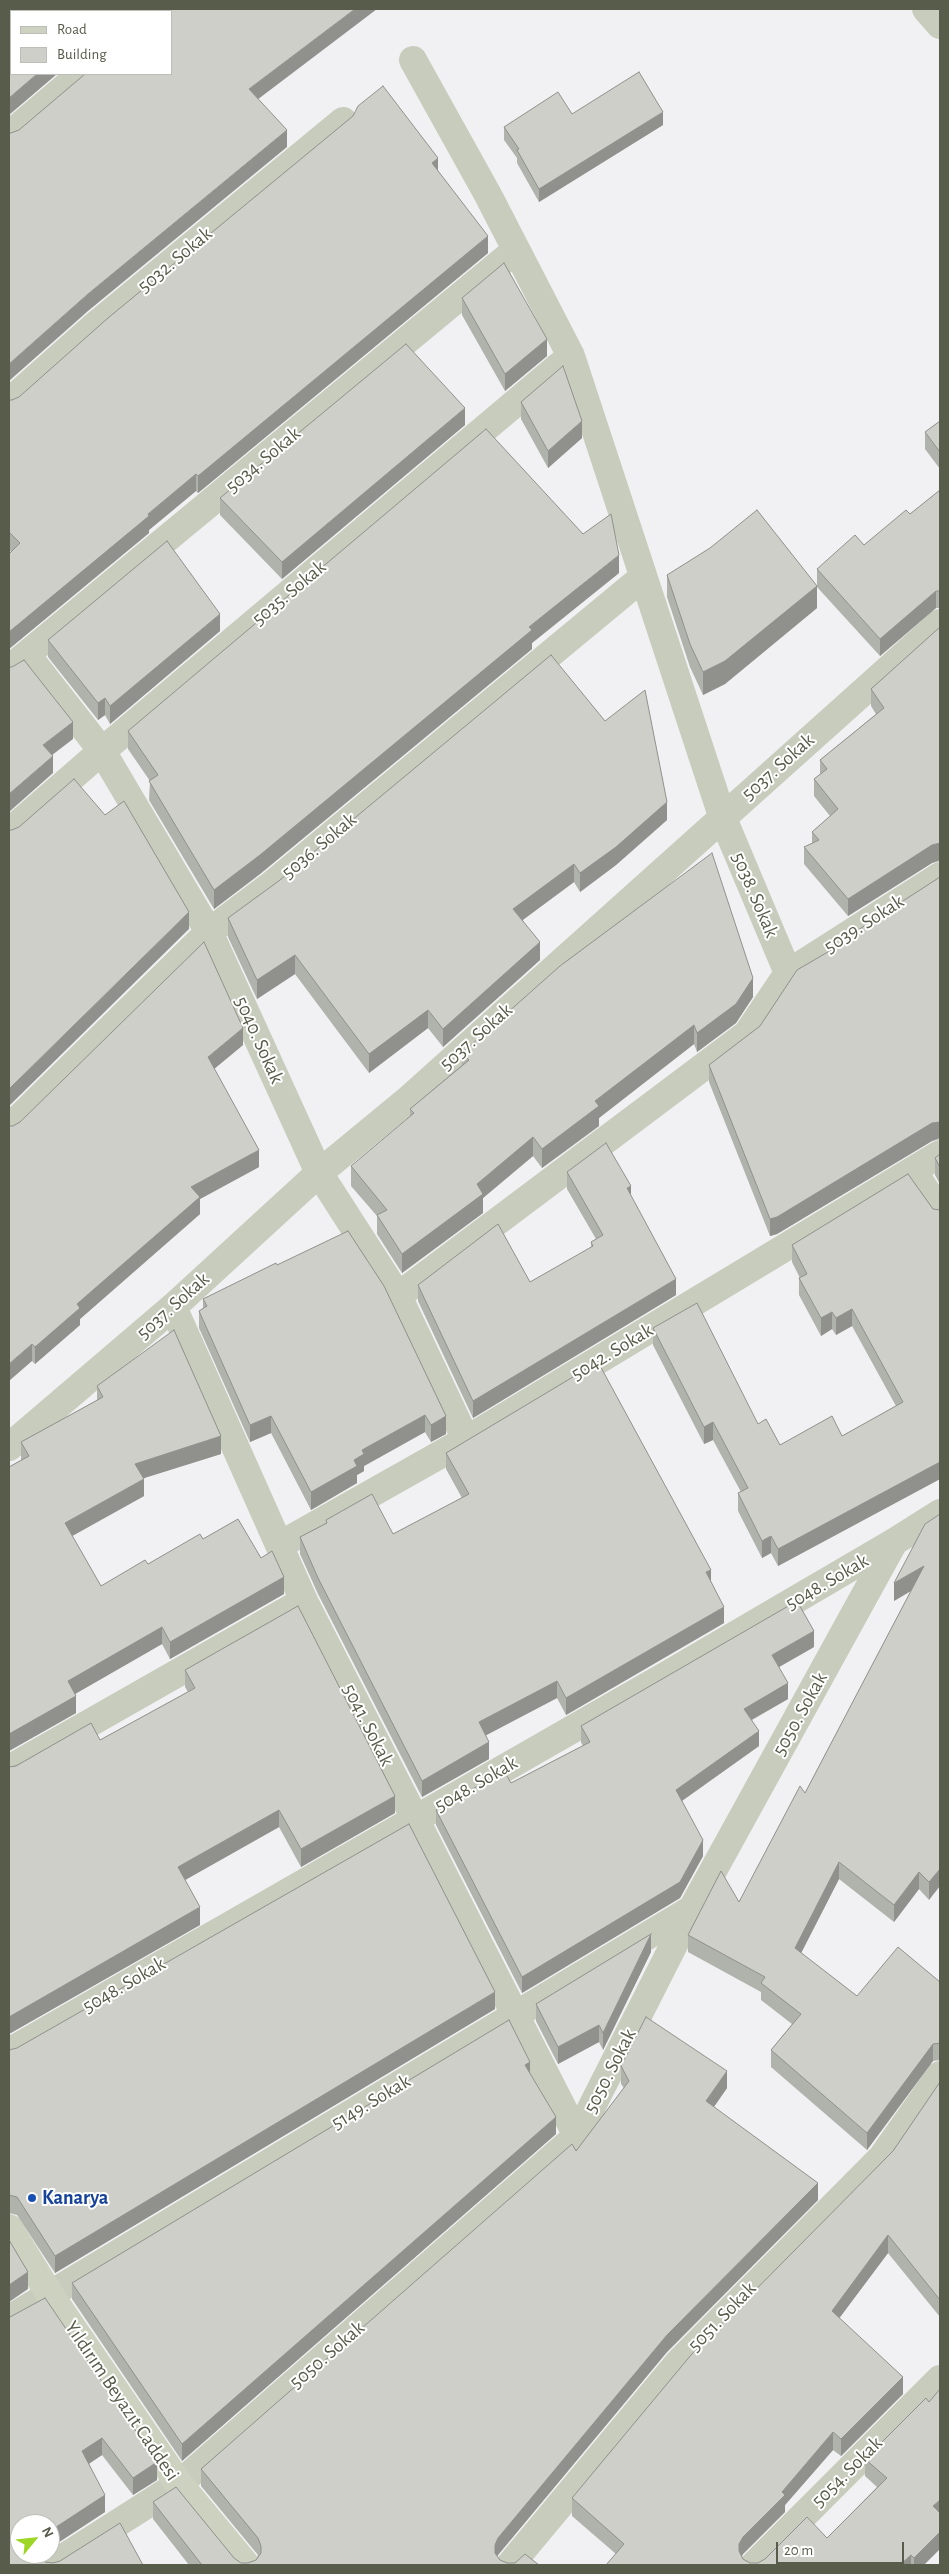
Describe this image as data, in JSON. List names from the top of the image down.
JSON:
{
  "streets": {
    "main road": ["Yıldırım Beyazıt Caddesi"],
    "street": [
      "5032. Sokak",
      "5034. Sokak",
      "5035. Sokak",
      "5037. Sokak",
      "5036. Sokak",
      "5038. Sokak",
      "5039. Sokak",
      "5040. Sokak",
      "5042. Sokak",
      "5048. Sokak",
      "5050. Sokak",
      "5041. Sokak",
      "5149. Sokak",
      "5051. Sokak",
      "5054. Sokak"
    ]
  },
  "crossings": [
    ["5034. Sokak", "5038. Sokak"],
    ["5034. Sokak", "5040. Sokak"],
    ["5035. Sokak", "5038. Sokak"],
    ["5035. Sokak", "5040. Sokak"],
    ["5037. Sokak", "5038. Sokak"],
    ["5037. Sokak", "5040. Sokak"],
    ["5037. Sokak", "5041. Sokak"],
    ["5036. Sokak", "5038. Sokak"],
    ["5036. Sokak", "5040. Sokak"],
    ["5038. Sokak", "5039. Sokak"],
    ["5040. Sokak", "5042. Sokak"],
    ["5042. Sokak", "5041. Sokak"],
    ["5048. Sokak", "5050. Sokak"],
    ["5048. Sokak", "5041. Sokak"],
    ["5050. Sokak", "5041. Sokak"],
    ["5050. Sokak", "5149. Sokak"],
    ["5050. Sokak", "Yıldırım Beyazıt Caddesi"],
    ["5041. Sokak", "5149. Sokak"],
    ["5149. Sokak", "Yıldırım Beyazıt Caddesi"]
  ],
  "places": ["Kanarya"],
  "legend": ["Road", "Building"],
  "scale_bar": "20 m",
  "north": "top right"
}
